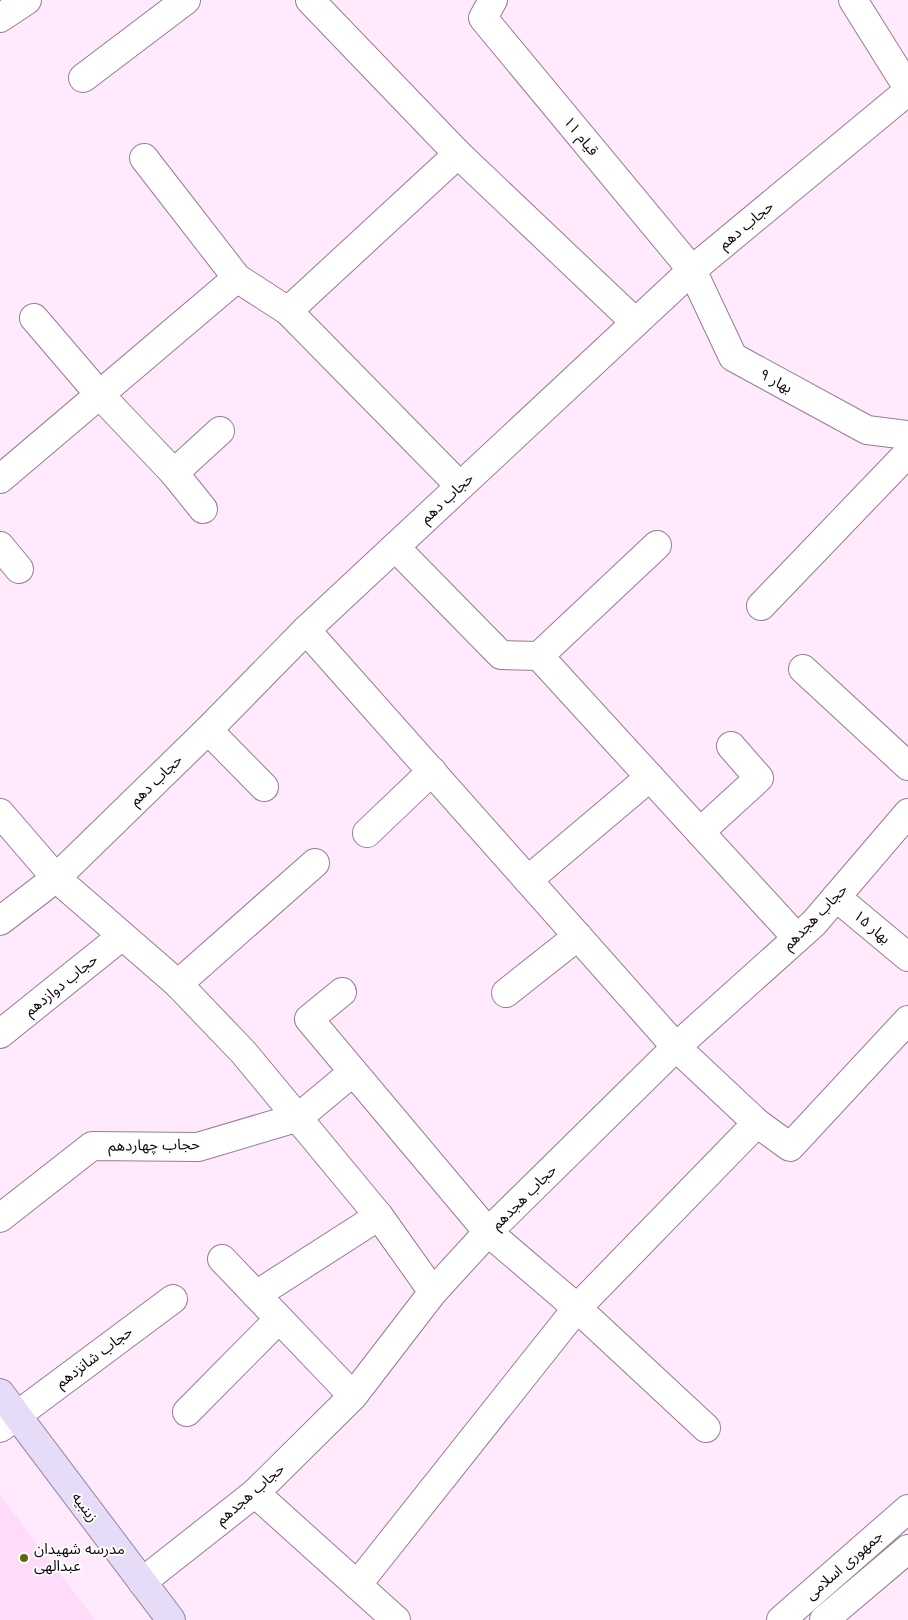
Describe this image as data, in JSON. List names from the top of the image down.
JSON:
{
  "streets": {
    "main road": ["زینبیه"],
    "street": [
      "قیام ۱۱",
      "حجاب دهم",
      "بهار ۹",
      "حجاب هجدهم",
      "بهار ۱۵",
      "حجاب دوازدهم",
      "حجاب چهاردهم",
      "حجاب شانزدهم",
      "جمهوری اسلامی"
    ]
  },
  "crossings": [
    ["قیام ۱۱", "حجاب دهم"],
    ["قیام ۱۱", "بهار ۹"],
    ["حجاب دهم", "بهار ۹"],
    ["حجاب هجدهم", "بهار ۱۵"],
    ["حجاب هجدهم", "زینبیه"],
    ["حجاب شانزدهم", "زینبیه"]
  ],
  "places": ["مدرسه شهیدان عبدالهی"]
}
